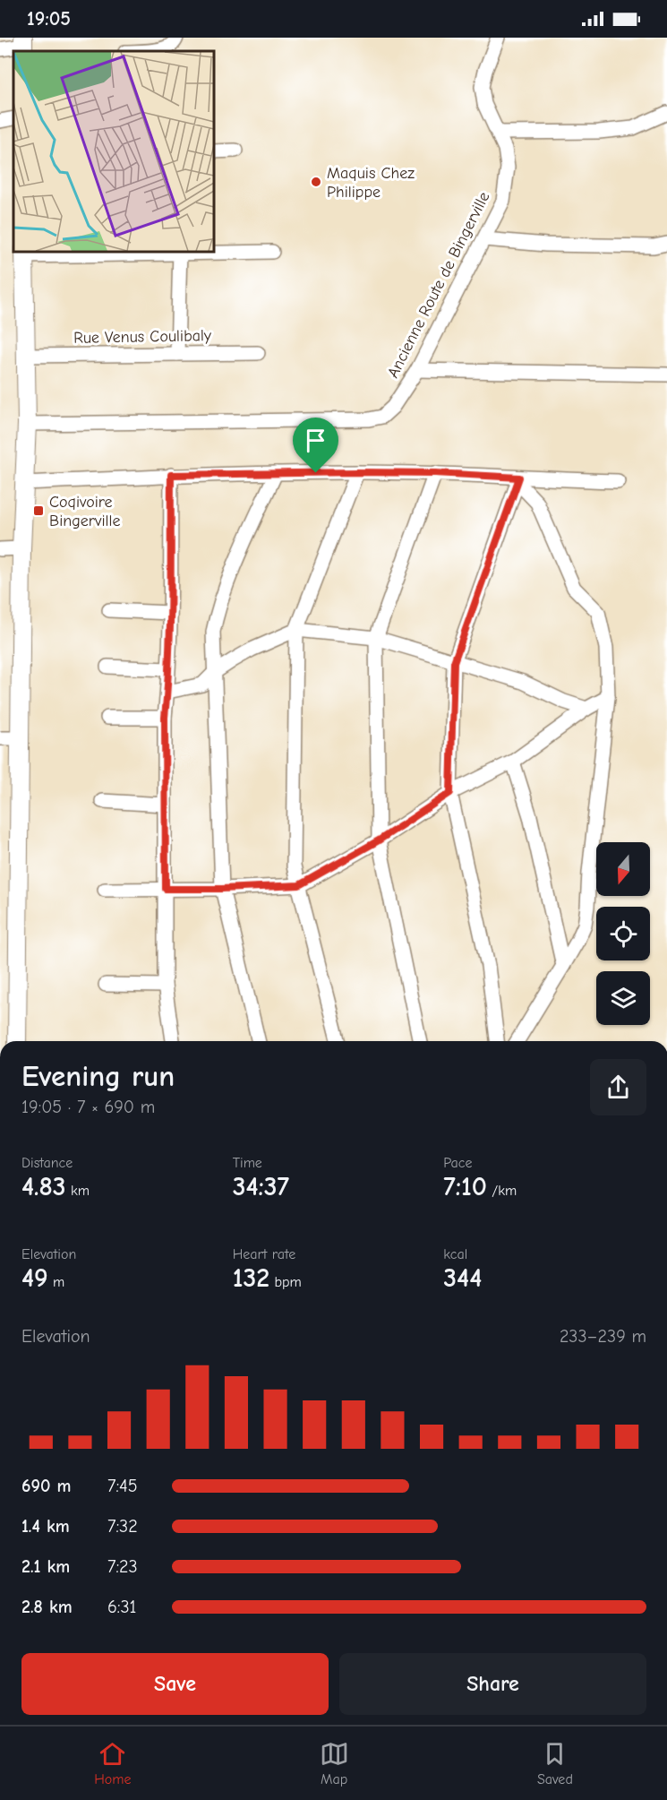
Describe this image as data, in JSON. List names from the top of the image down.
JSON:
{
  "streets": {
    "street": ["Ancienne Route de Bingerville", "Rue Venus Coulibaly"]
  },
  "places": {
    "other": ["Maquis Chez Philippe"],
    "transit": ["Coqivoire Bingerville"]
  },
  "north": "bottom",
  "page": {
    "status": "19:05",
    "heading": ["Evening run", "19:05 · 7 × 690 m"],
    "stats": [
      ["Distance", "4.83 km"],
      ["Time", "34:37"],
      ["Pace", "7:10 /km"],
      ["Elevation", "49 m"],
      ["Heart rate", "132 bpm"],
      ["kcal", "344"]
    ],
    "chart": ["Elevation", "233–239 m"],
    "list": [
      {
        "name": "690 m",
        "note": "7:45"
      },
      {
        "name": "1.4 km",
        "note": "7:32"
      },
      {
        "name": "2.1 km",
        "note": "7:23"
      },
      {
        "name": "2.8 km",
        "note": "6:31"
      }
    ],
    "buttons": ["Save", "Share"],
    "tabs": ["Home", "Map", "Saved"]
  }
}
